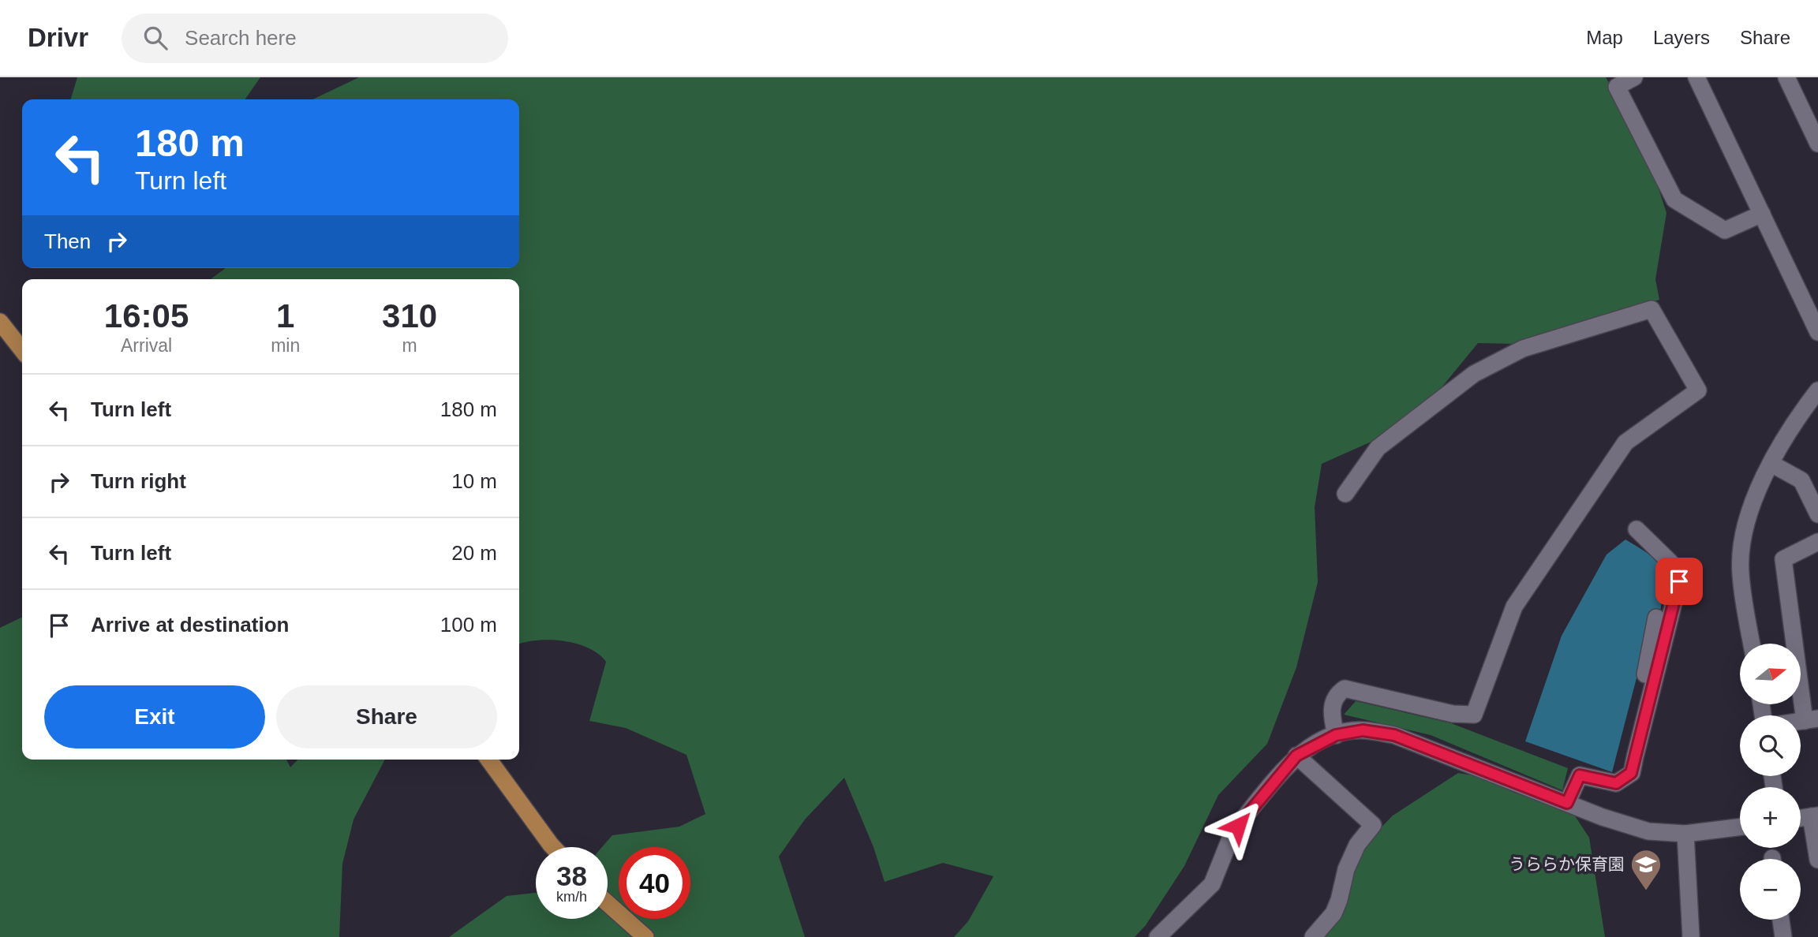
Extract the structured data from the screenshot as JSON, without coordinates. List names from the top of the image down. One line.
{"places":{"school or university":["うららか保育園"]},"north":"right","page":{"header":"Drivr","search":"Search here","nav":["Map","Layers","Share"],"turn":["180 m","Turn left"],"then":"Then","eta":["16:05","Arrival","1","min","310","m"],"list":[{"name":"Turn left","value":"180 m"},{"name":"Turn right","value":"10 m"},{"name":"Turn left","value":"20 m"},{"name":"Arrive at destination","value":"100 m"}],"map_buttons":["+","−"],"buttons":["Exit","Share"],"speed":"38 km/h","limit":"40"}}
